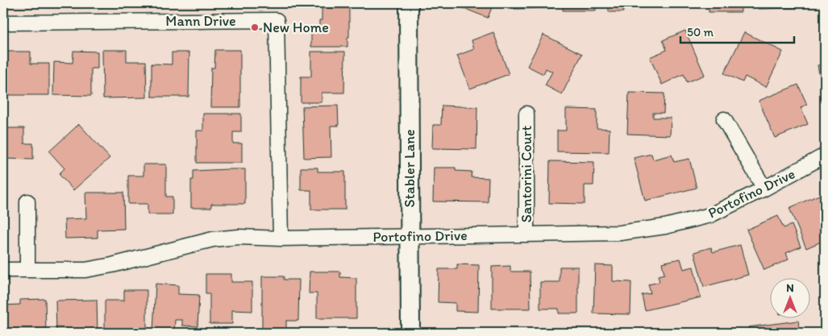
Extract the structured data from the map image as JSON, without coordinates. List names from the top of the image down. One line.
{"streets":{"street":["Mann Drive","Stabler Lane","Santorini Court","Portofino Drive"]},"crossings":[["Mann Drive","Portofino Drive"],["Stabler Lane","Portofino Drive"],["Santorini Court","Portofino Drive"]],"places":["New Home"],"scale_bar":"50 m","north":"top"}
